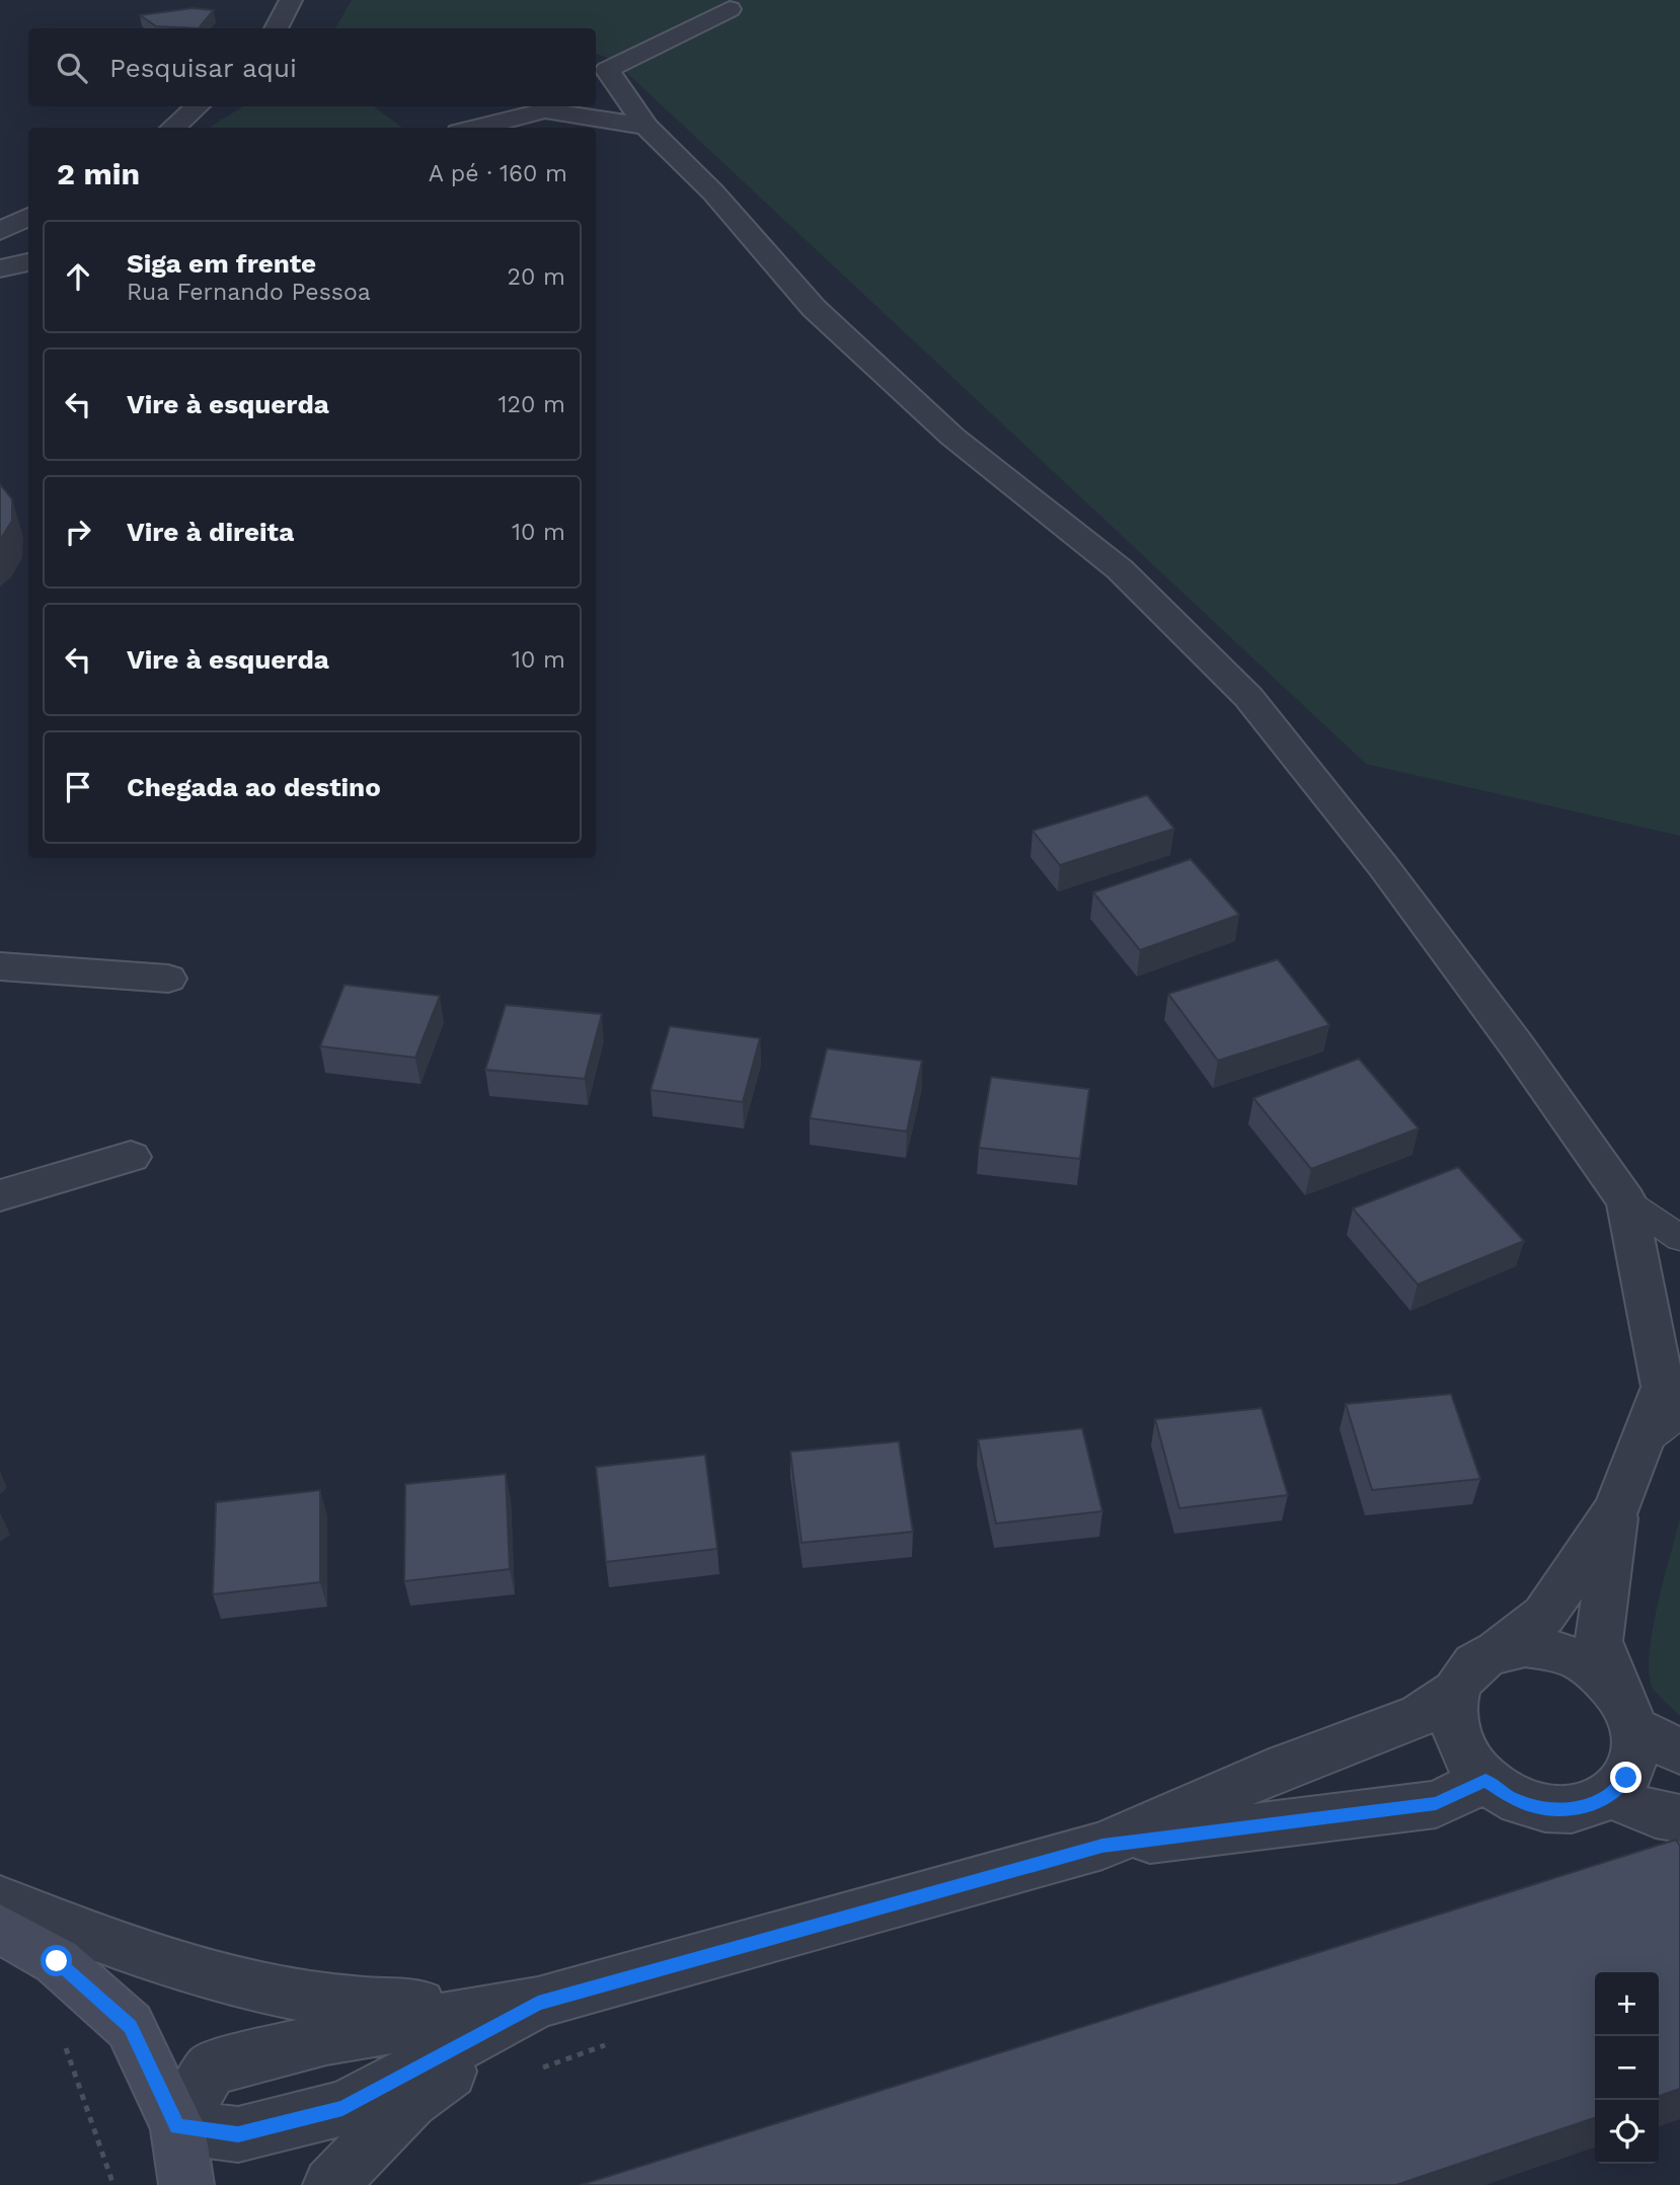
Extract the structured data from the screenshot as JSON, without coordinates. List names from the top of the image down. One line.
{"page":{"search":"Pesquisar aqui","heading":["2 min","A pé · 160 m"],"list":[["Siga em frente","Rua Fernando Pessoa","20 m"],["Vire à esquerda","120 m"],["Vire à direita","10 m"],["Vire à esquerda","10 m"],"Chegada ao destino"],"map_buttons":["+","−"]}}
